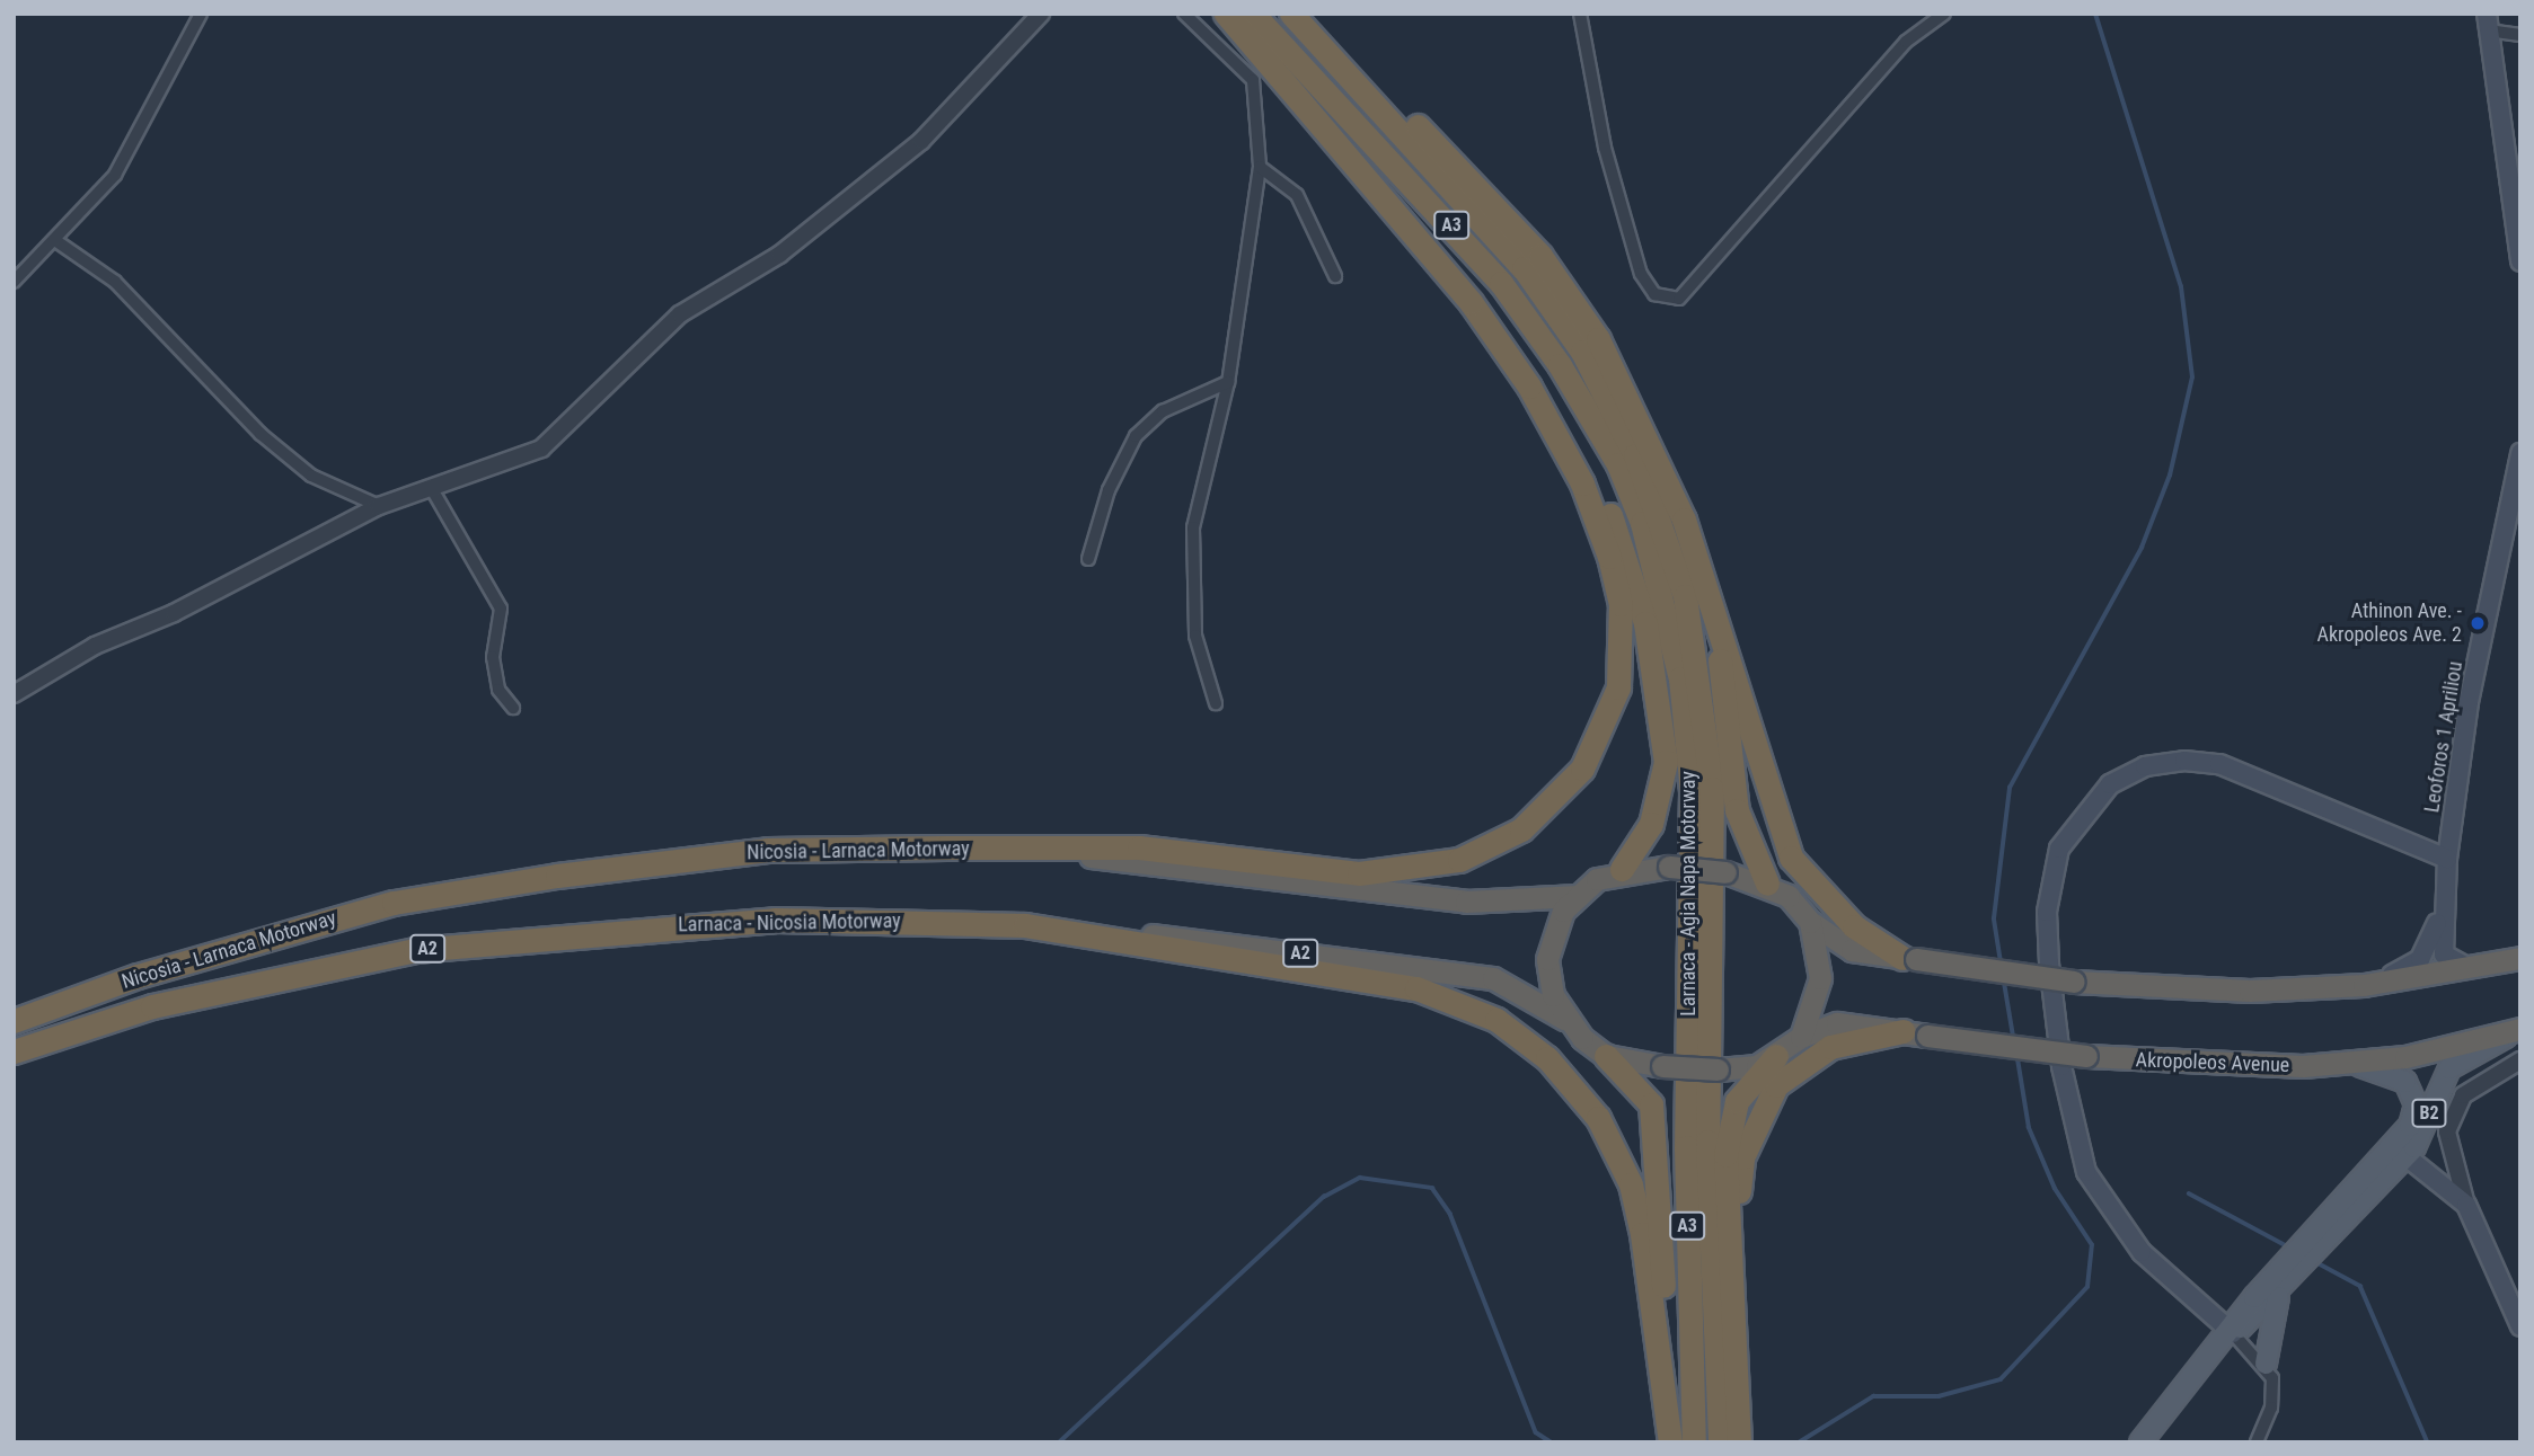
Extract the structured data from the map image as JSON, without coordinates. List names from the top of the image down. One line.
{"streets":{"highway":["A3","Nicosia - Larnaca Motorway","Larnaca - Agia Napa Motorway","Larnaca - Nicosia Motorway","A2","Akropoleos Avenue","B2"],"main road":["Leoforos 1 Apriliou"]},"crossings":[["Nicosia - Larnaca Motorway","Larnaca - Nicosia Motorway"],["Nicosia - Larnaca Motorway","B2"],["Larnaca - Nicosia Motorway","B2"],["Akropoleos Avenue","B2"]],"places":["Athinon Ave. - Akropoleos Ave. 2"]}
